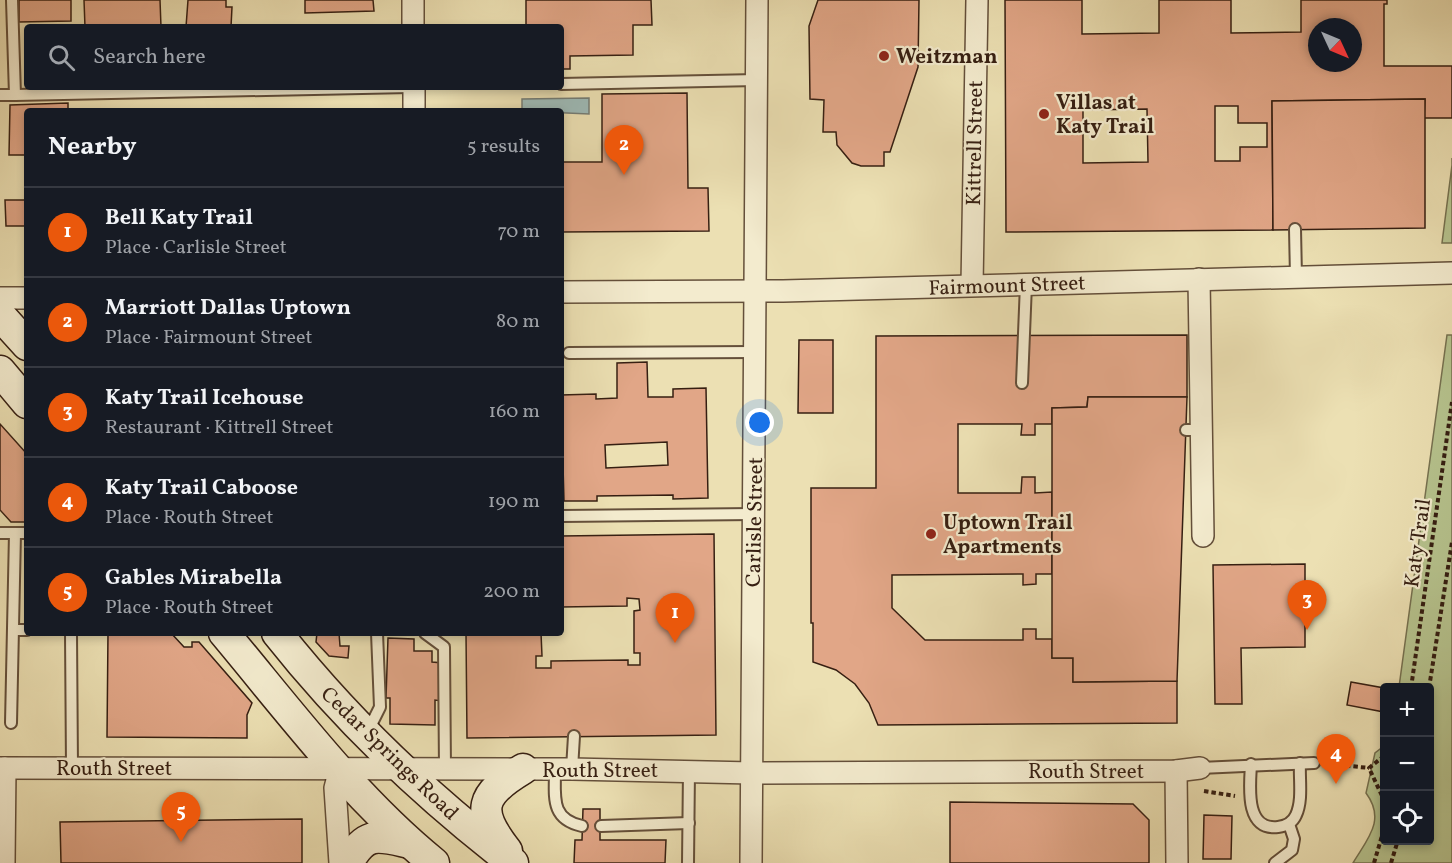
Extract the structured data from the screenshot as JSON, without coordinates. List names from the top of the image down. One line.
{"streets":{"main road":["Cedar Springs Road"],"street":["Kittrell Street","Fairmount Street","Carlisle Street","Routh Street"],"path":["Katy Trail"]},"crossings":[["Kittrell Street","Fairmount Street"],["Fairmount Street","Carlisle Street"],["Carlisle Street","Routh Street"],["Cedar Springs Road","Routh Street"]],"places":["Weitzman","Villas at Katy Trail","Uptown Trail Apartments"],"north":"bottom right","page":{"search":"Search here","heading":["Nearby","5 results"],"pins":["2","3","1","4","5"],"list":[{"mark":"1","name":"Bell Katy Trail","note":"Place · Carlisle Street","value":"70 m"},{"mark":"2","name":"Marriott Dallas Uptown","note":"Place · Fairmount Street","value":"80 m"},{"mark":"3","name":"Katy Trail Icehouse","note":"Restaurant · Kittrell Street","value":"160 m"},{"mark":"4","name":"Katy Trail Caboose","note":"Place · Routh Street","value":"190 m"},{"mark":"5","name":"Gables Mirabella","note":"Place · Routh Street","value":"200 m"}],"map_buttons":["+","−"]}}
